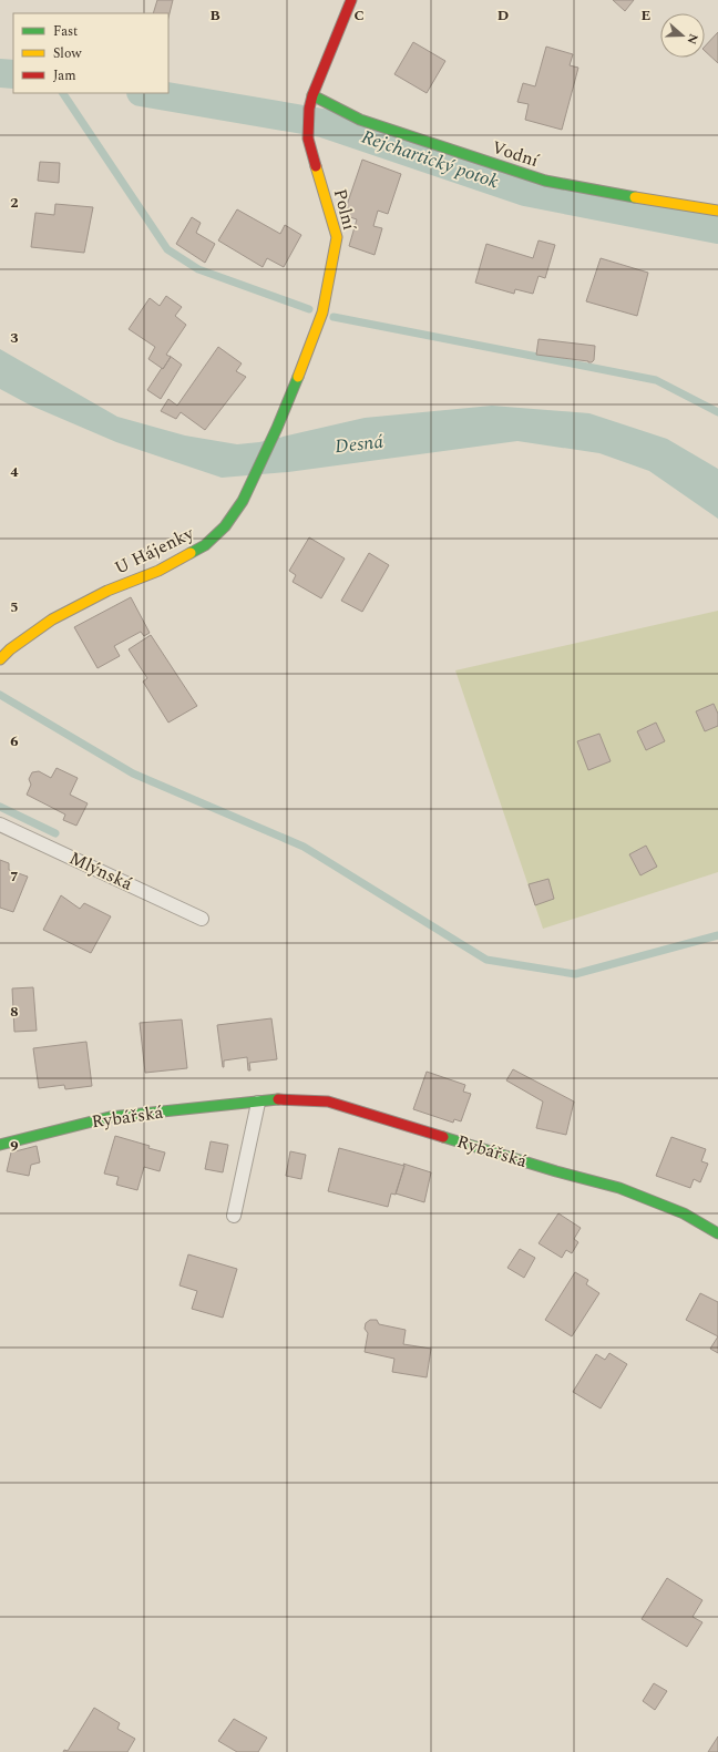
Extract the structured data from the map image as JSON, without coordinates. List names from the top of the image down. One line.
{"streets":{"street":["Vodní","Polní","U Hájenky","Rybářská"],"lane":["Mlýnská"]},"crossings":[["Vodní","Polní"],["Polní","U Hájenky"]],"water":["Rejchartický potok","Desná"],"legend":["Fast","Slow","Jam"],"north":"right","grid":{"columns":["B","C","D","E"],"rows":["2","3","4","5","6","7","8","9"]}}
